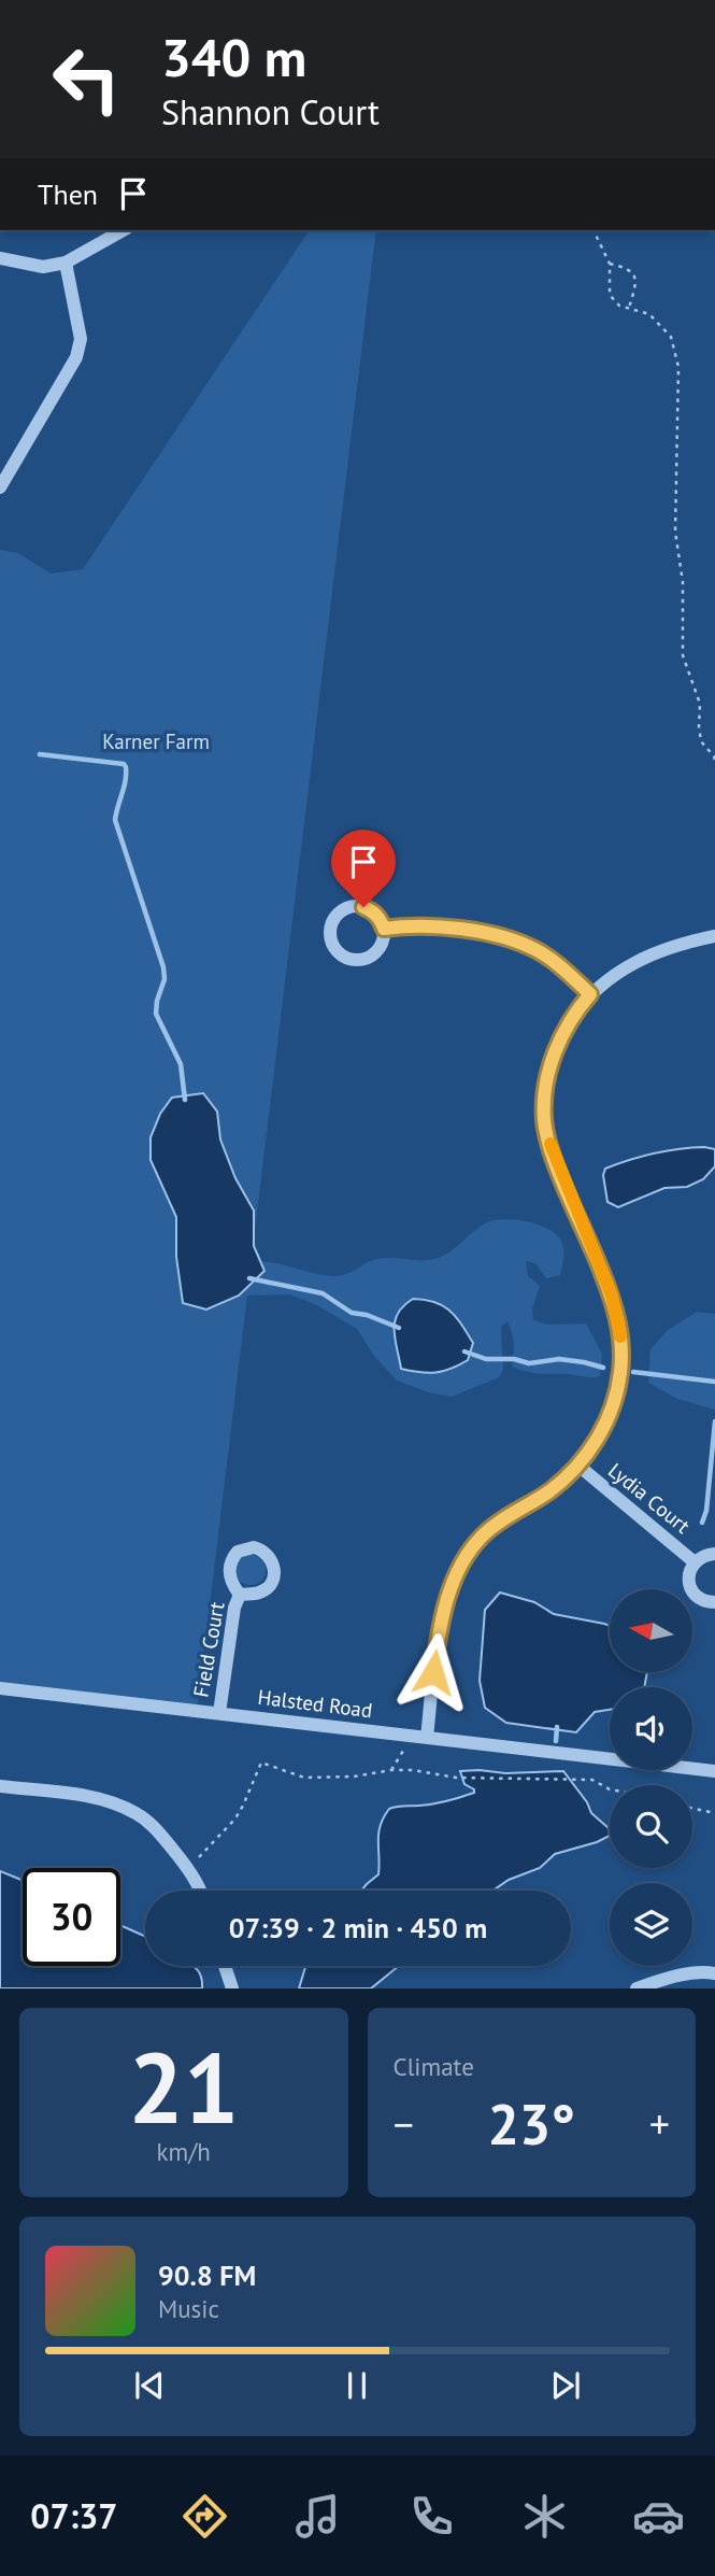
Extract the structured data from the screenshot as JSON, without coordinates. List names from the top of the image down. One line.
{"streets":{"street":["Lydia Court","Field Court","Halsted Road"]},"crossings":[["Field Court","Halsted Road"]],"parks":["Karner Farm"],"north":"left","page":{"turn":["340 m","Shannon Court"],"then":"Then","limit":"30","trip":"07:39 · 2 min · 450 m","tile":[["21","km/h"],"Climate"],"heat":["−","23°","+"],"song":["90.8 FM","Music"],"tabs":"07:37"}}
